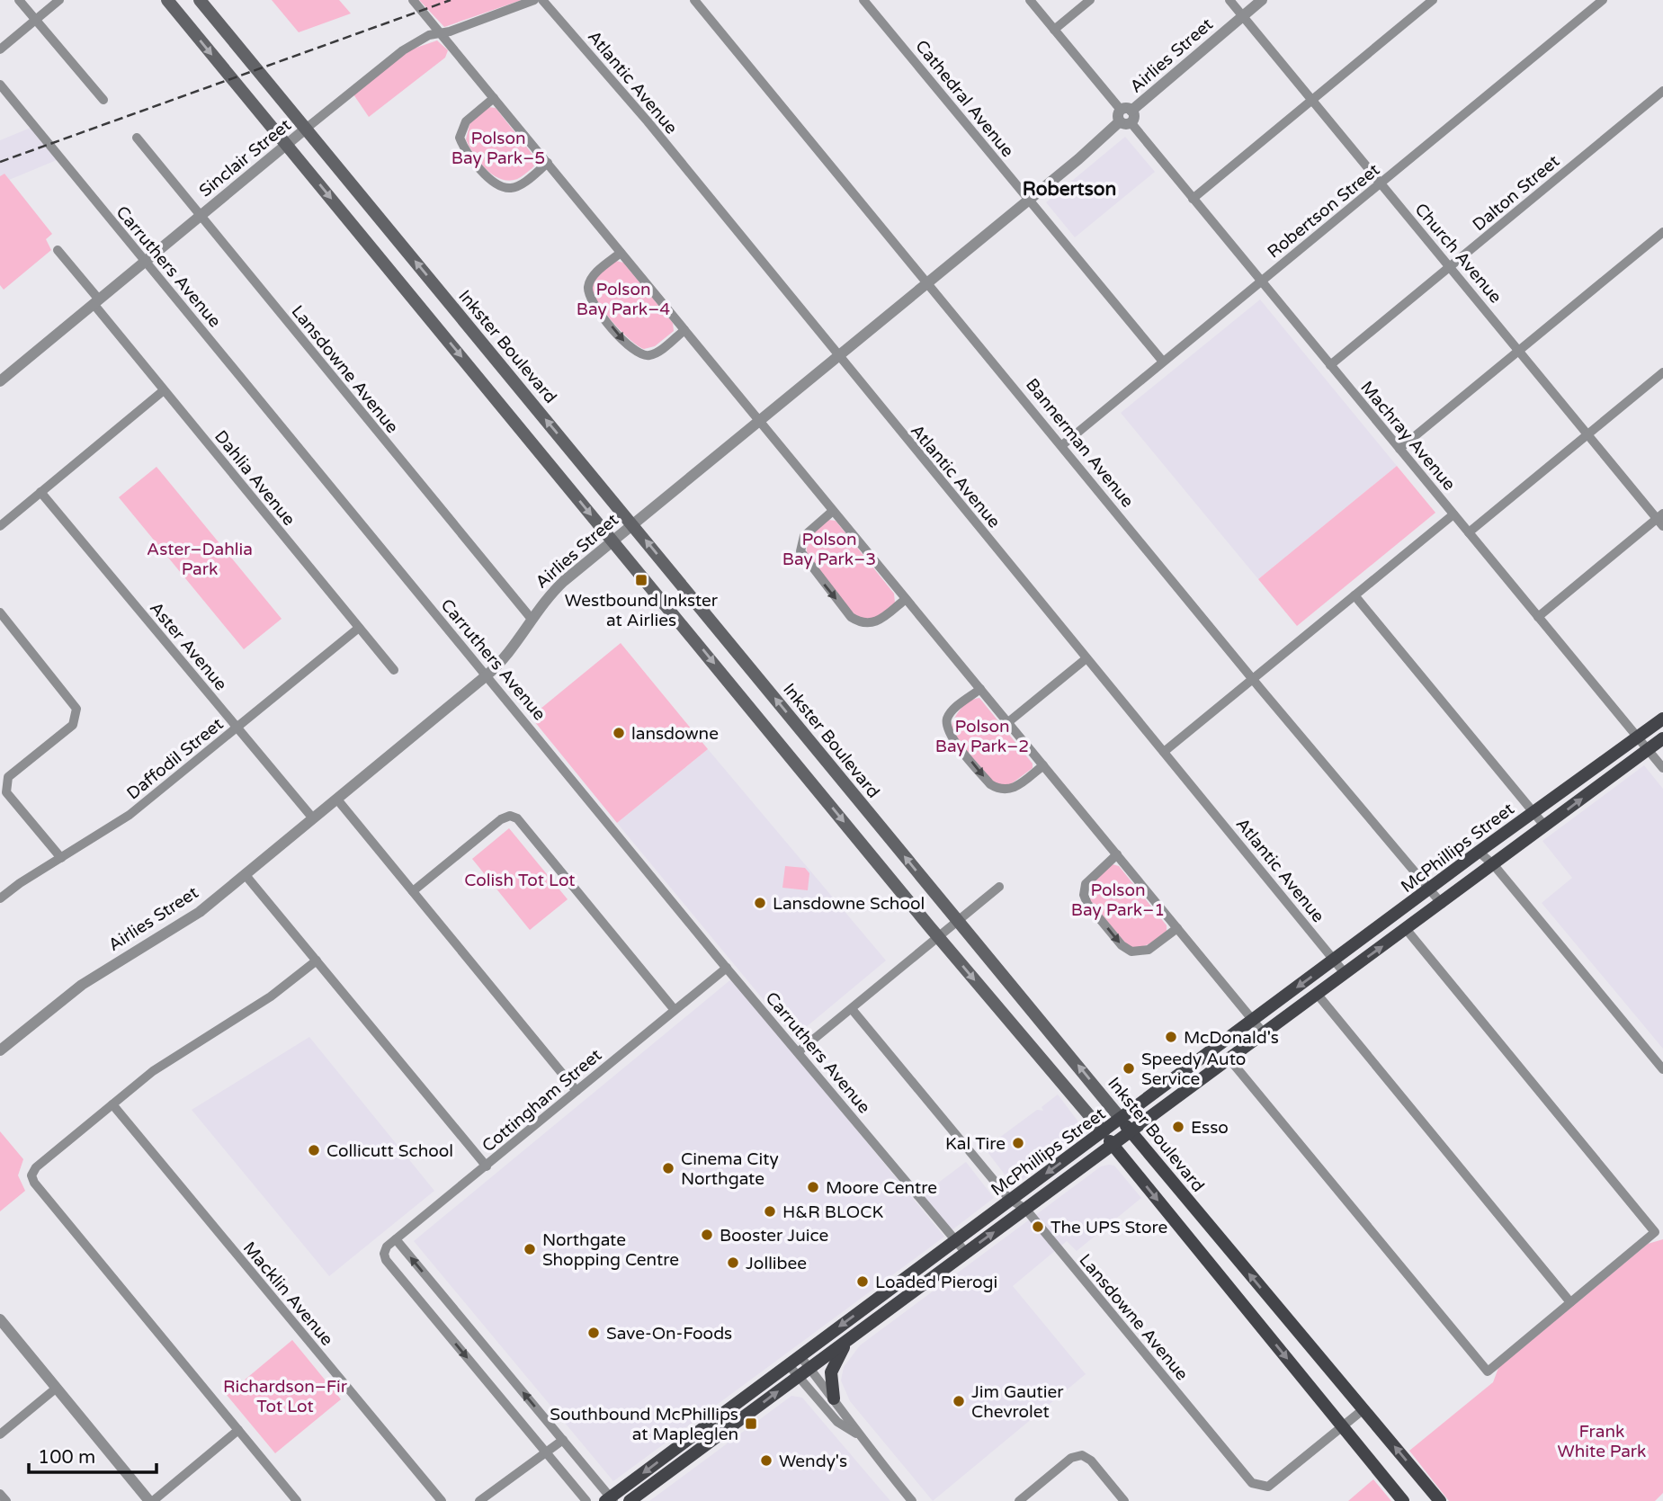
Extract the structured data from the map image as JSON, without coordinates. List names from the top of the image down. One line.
{"streets":{"main road":["Inkster Boulevard","McPhillips Street"],"street":["Airlies Street","Atlantic Avenue","Cathedral Avenue","Sinclair Street","Dalton Street","Robertson Street","Church Avenue","Carruthers Avenue","Lansdowne Avenue","Machray Avenue","Bannerman Avenue","Dahlia Avenue","Aster Avenue","Daffodil Street","Cottingham Street","Macklin Avenue"]},"crossings":[["Airlies Street","Atlantic Avenue"],["Airlies Street","Cathedral Avenue"],["Airlies Street","Church Avenue"],["Airlies Street","Carruthers Avenue"],["Airlies Street","Inkster Boulevard"],["Airlies Street","Lansdowne Avenue"],["Airlies Street","Machray Avenue"],["Airlies Street","Bannerman Avenue"],["Airlies Street","Aster Avenue"],["Atlantic Avenue","McPhillips Street"],["Cathedral Avenue","Robertson Street"],["Sinclair Street","Carruthers Avenue"],["Sinclair Street","Inkster Boulevard"],["Sinclair Street","Lansdowne Avenue"],["Sinclair Street","Dahlia Avenue"],["Dalton Street","Church Avenue"],["Dalton Street","Machray Avenue"],["Robertson Street","Church Avenue"],["Robertson Street","Machray Avenue"],["Robertson Street","Bannerman Avenue"],["Carruthers Avenue","McPhillips Street"],["Carruthers Avenue","Cottingham Street"],["Inkster Boulevard","Lansdowne Avenue"],["Inkster Boulevard","McPhillips Street"],["Lansdowne Avenue","McPhillips Street"],["Machray Avenue","McPhillips Street"],["Bannerman Avenue","McPhillips Street"],["Dahlia Avenue","Daffodil Street"],["Aster Avenue","Daffodil Street"]],"districts":["Robertson"],"parks":["Polson Bay Park–5","Polson Bay Park–4","Polson Bay Park–3","Aster–Dahlia Park","Polson Bay Park–2","Colish Tot Lot","Polson Bay Park–1","Richardson–Fir Tot Lot","Frank White Park"],"places":{"transit":["Westbound Inkster at Airlies","Southbound McPhillips at Mapleglen"],"other":["lansdowne","Lansdowne School","McDonald's","Speedy Auto Service","Esso","Kal Tire","Collicutt School","Cinema City Northgate","Moore Centre","H&R BLOCK","The UPS Store","Booster Juice","Northgate Shopping Centre","Jollibee","Loaded Pierogi","Save-On-Foods","Jim Gautier Chevrolet","Wendy's"]},"scale_bar":"100 m"}
